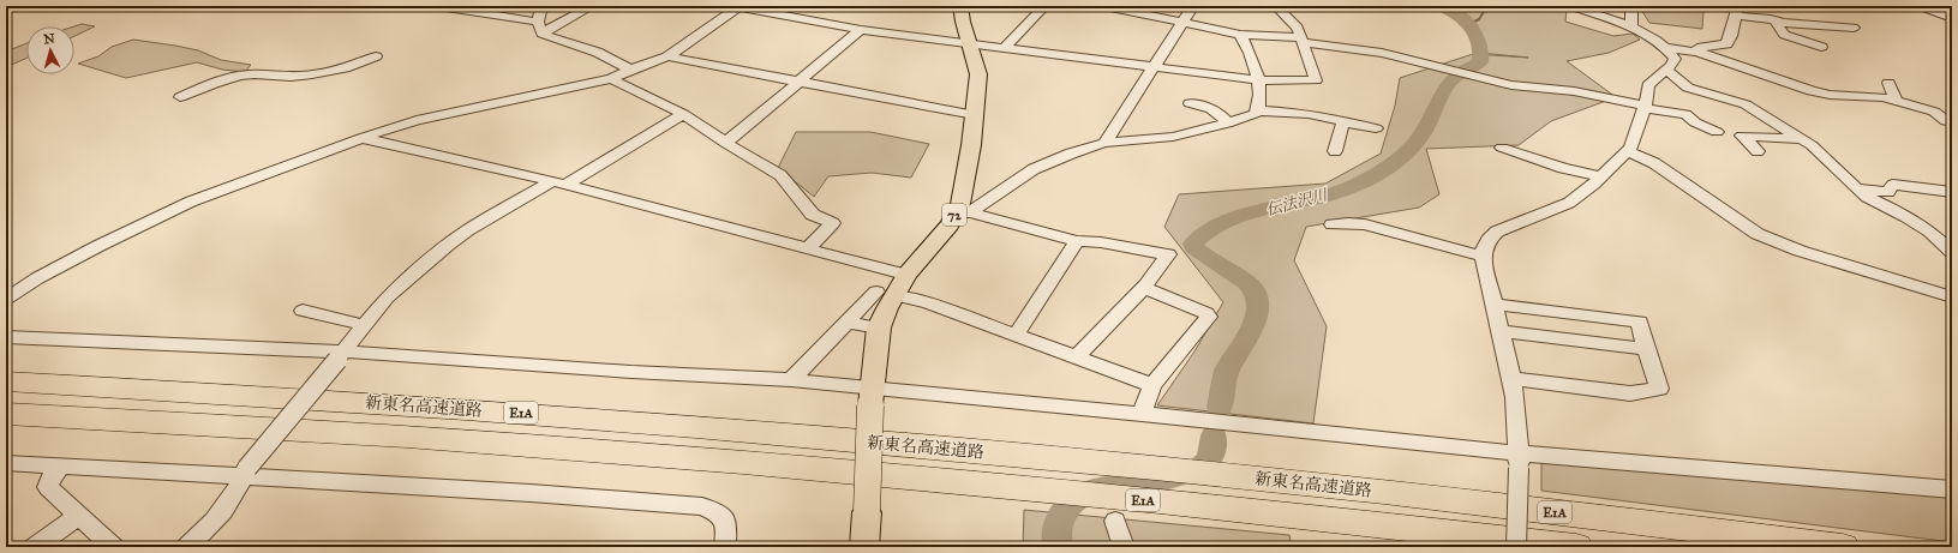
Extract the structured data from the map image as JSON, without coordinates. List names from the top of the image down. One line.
{"streets":{"highway":["新東名高速道路","E1A"],"main road":["72"]},"water":["伝法沢川"],"north":"top"}
